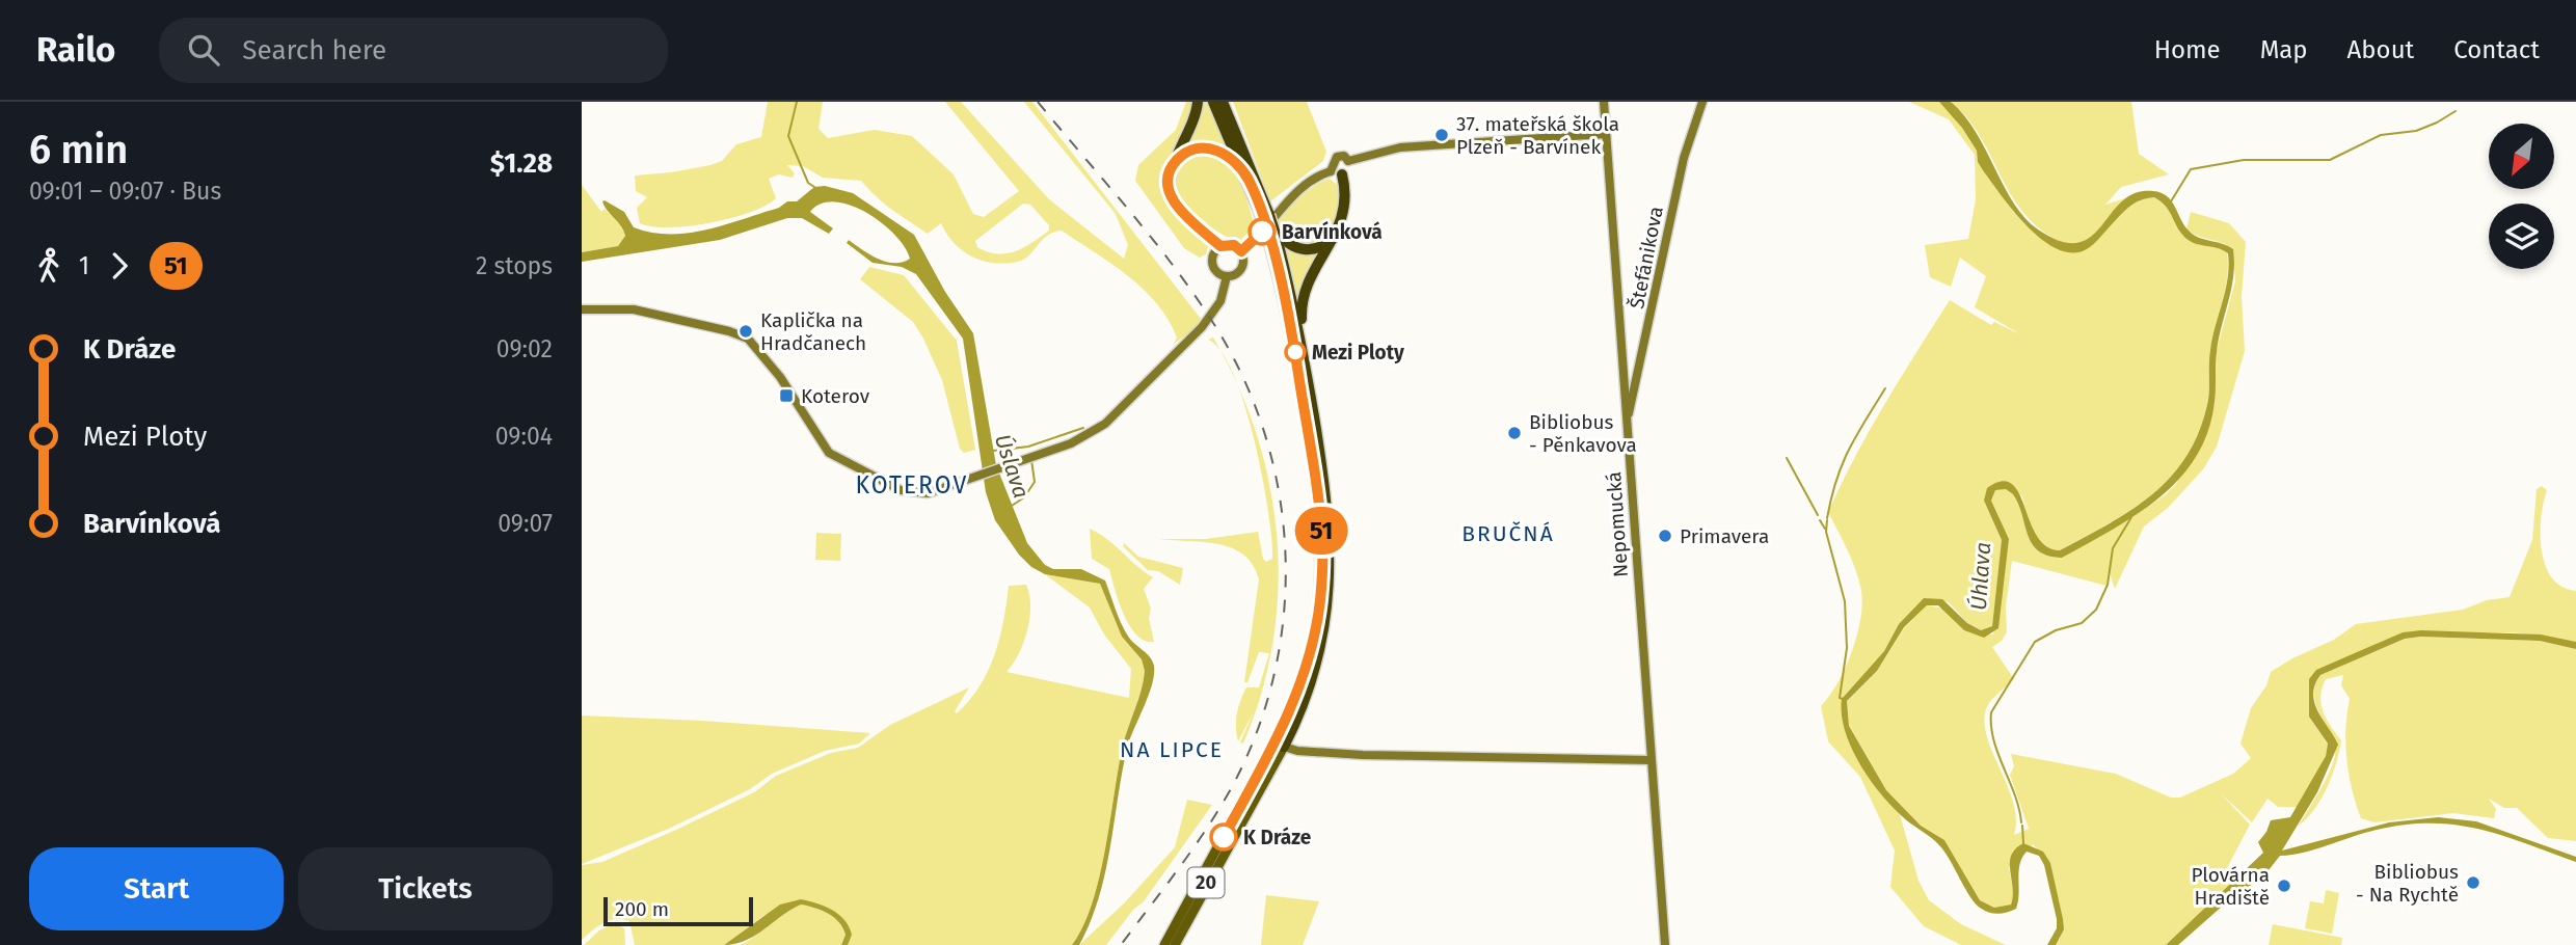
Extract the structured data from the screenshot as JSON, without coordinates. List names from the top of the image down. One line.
{"streets":{"highway":["20"],"street":["Štefánikova","Nepomucká"]},"crossings":[["Štefánikova","Nepomucká"]],"districts":["KOTEROV","BRUČNÁ","NA LIPCE"],"water":["Úslava","Úhlava"],"places":{"other":["37. mateřská škola Plzeň - Barvínek","Barvínková","Kaplička na Hradčanech","Mezi Ploty","Bibliobus - Pěnkavova","Primavera","K Dráze","Bibliobus - Na Rychtě","Plovárna Hradiště"],"transit":["Koterov"]},"lines":["bus line 51"],"scale_bar":"200 m","north":"bottom left","page":{"header":"Railo","search":"Search here","nav":["Home","Map","About","Contact"],"heading":["6 min","09:01 – 09:07 · Bus","$1.28"],"on_map":"51","legs":["1","51","2 stops"],"list":[{"name":"K Dráze","value":"09:02"},{"name":"Mezi Ploty","value":"09:04"},{"name":"Barvínková","value":"09:07"}],"buttons":["Start","Tickets"],"scale":"200 m"}}
